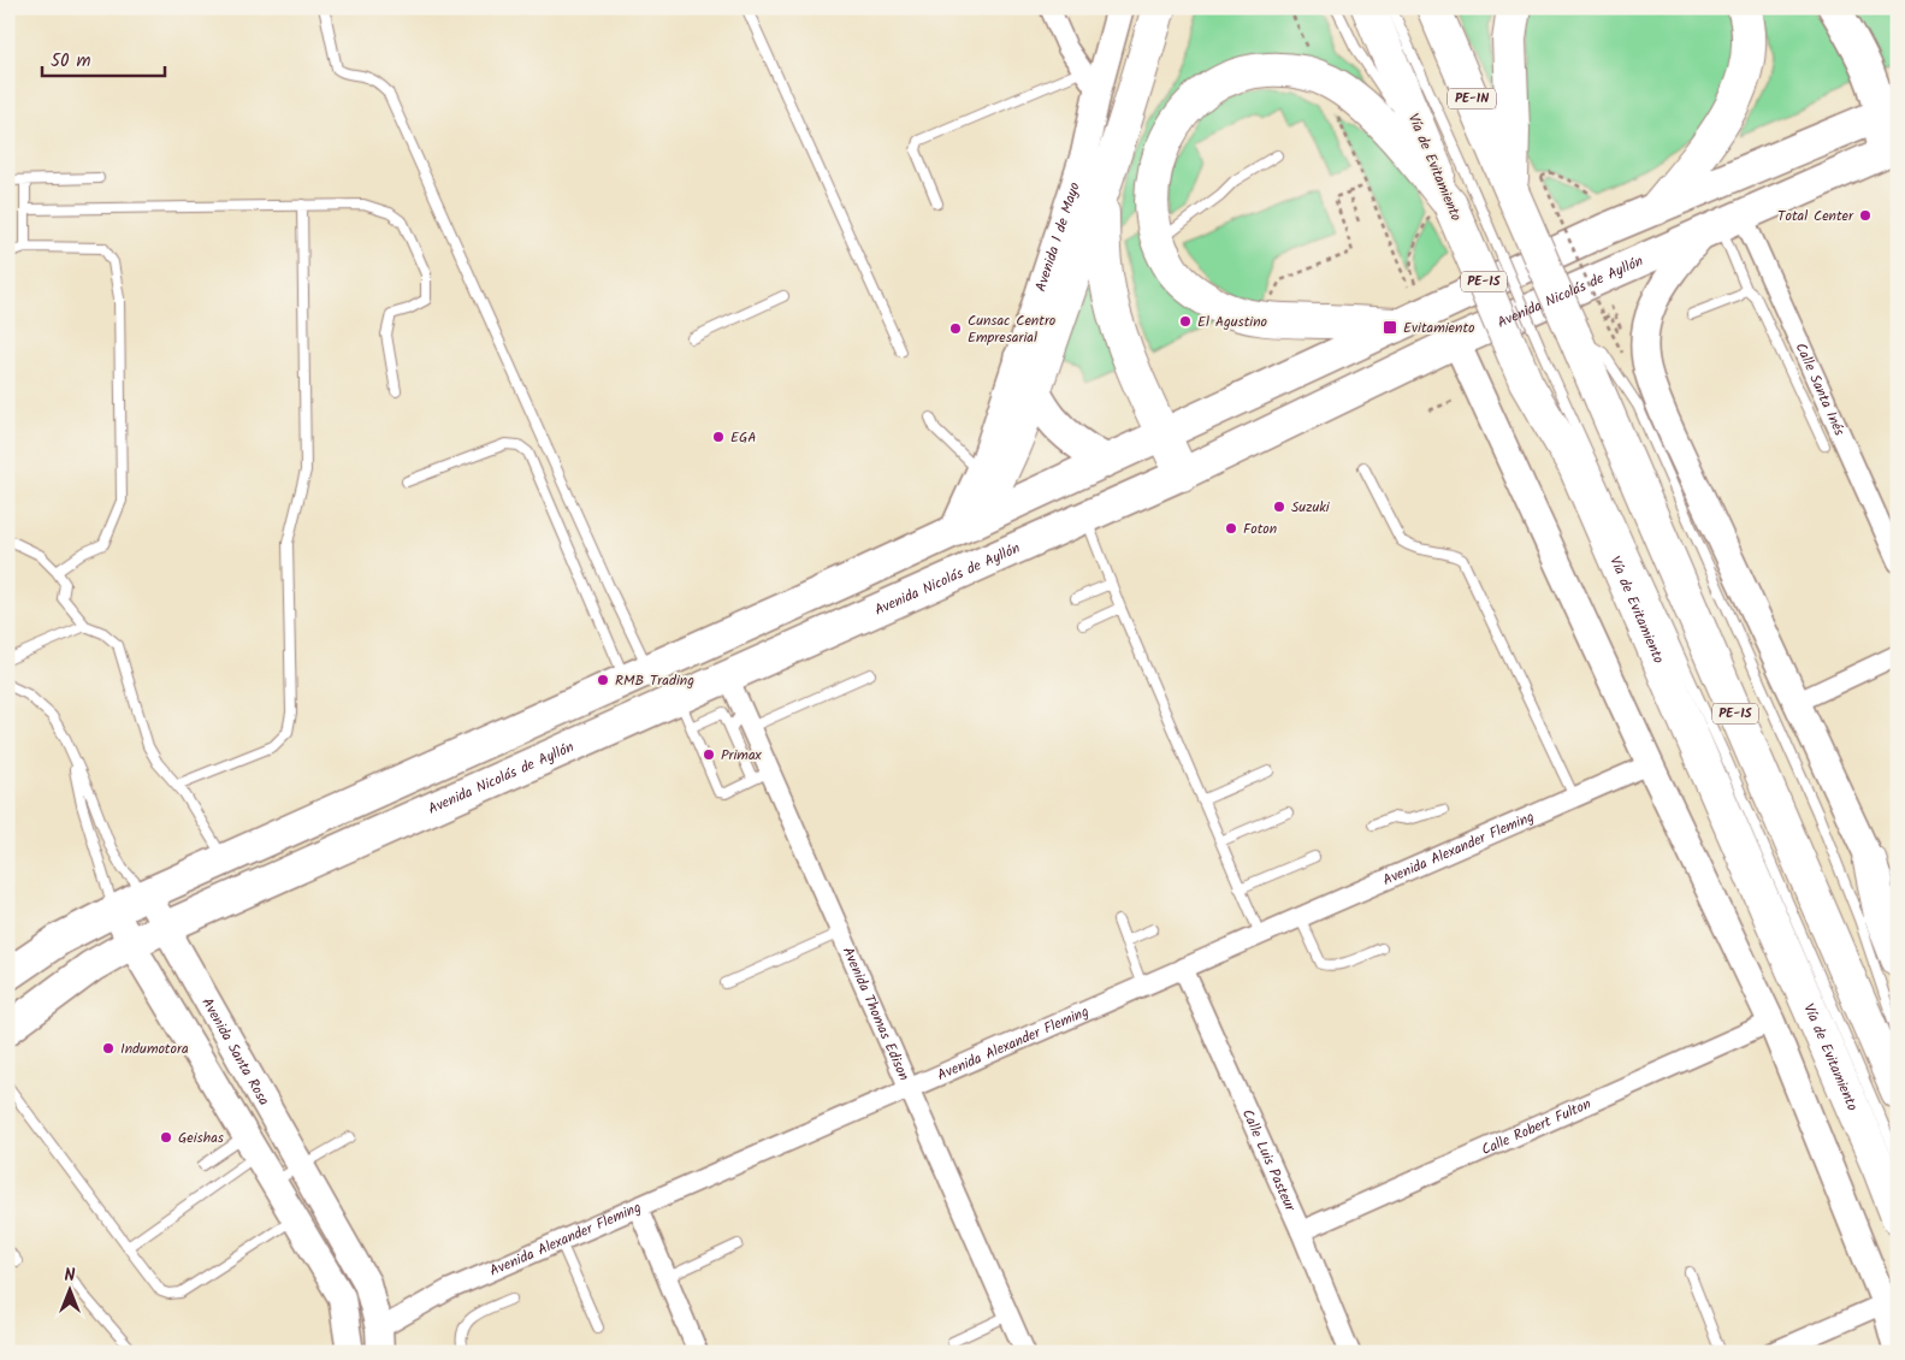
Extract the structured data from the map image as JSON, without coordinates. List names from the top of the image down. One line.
{"streets":{"highway":["PE-1N","Vía de Evitamiento","PE-1S"],"main road":["Avenida 1 de Mayo","Avenida Nicolás de Ayllón","Avenida Santa Rosa"],"street":["Calle Santa Inés","Avenida Alexander Fleming","Avenida Thomas Edison","Calle Robert Fulton","Calle Luis Pasteur"]},"crossings":[["PE-1N","PE-1S"],["Avenida Nicolás de Ayllón","Calle Santa Inés"],["Avenida Nicolás de Ayllón","Avenida Thomas Edison"],["Avenida Nicolás de Ayllón","Avenida Santa Rosa"],["Avenida Alexander Fleming","Avenida Thomas Edison"],["Avenida Alexander Fleming","Avenida Santa Rosa"],["Avenida Alexander Fleming","Calle Luis Pasteur"],["Calle Robert Fulton","Calle Luis Pasteur"]],"places":{"other":["Total Center","El Agustino","Cunsac Centro Empresarial","EGA","Suzuki","Foton","RMB Trading","Primax","Indumotora","Geishas"],"transit":["Evitamiento"]},"scale_bar":"50 m","north":"top"}
